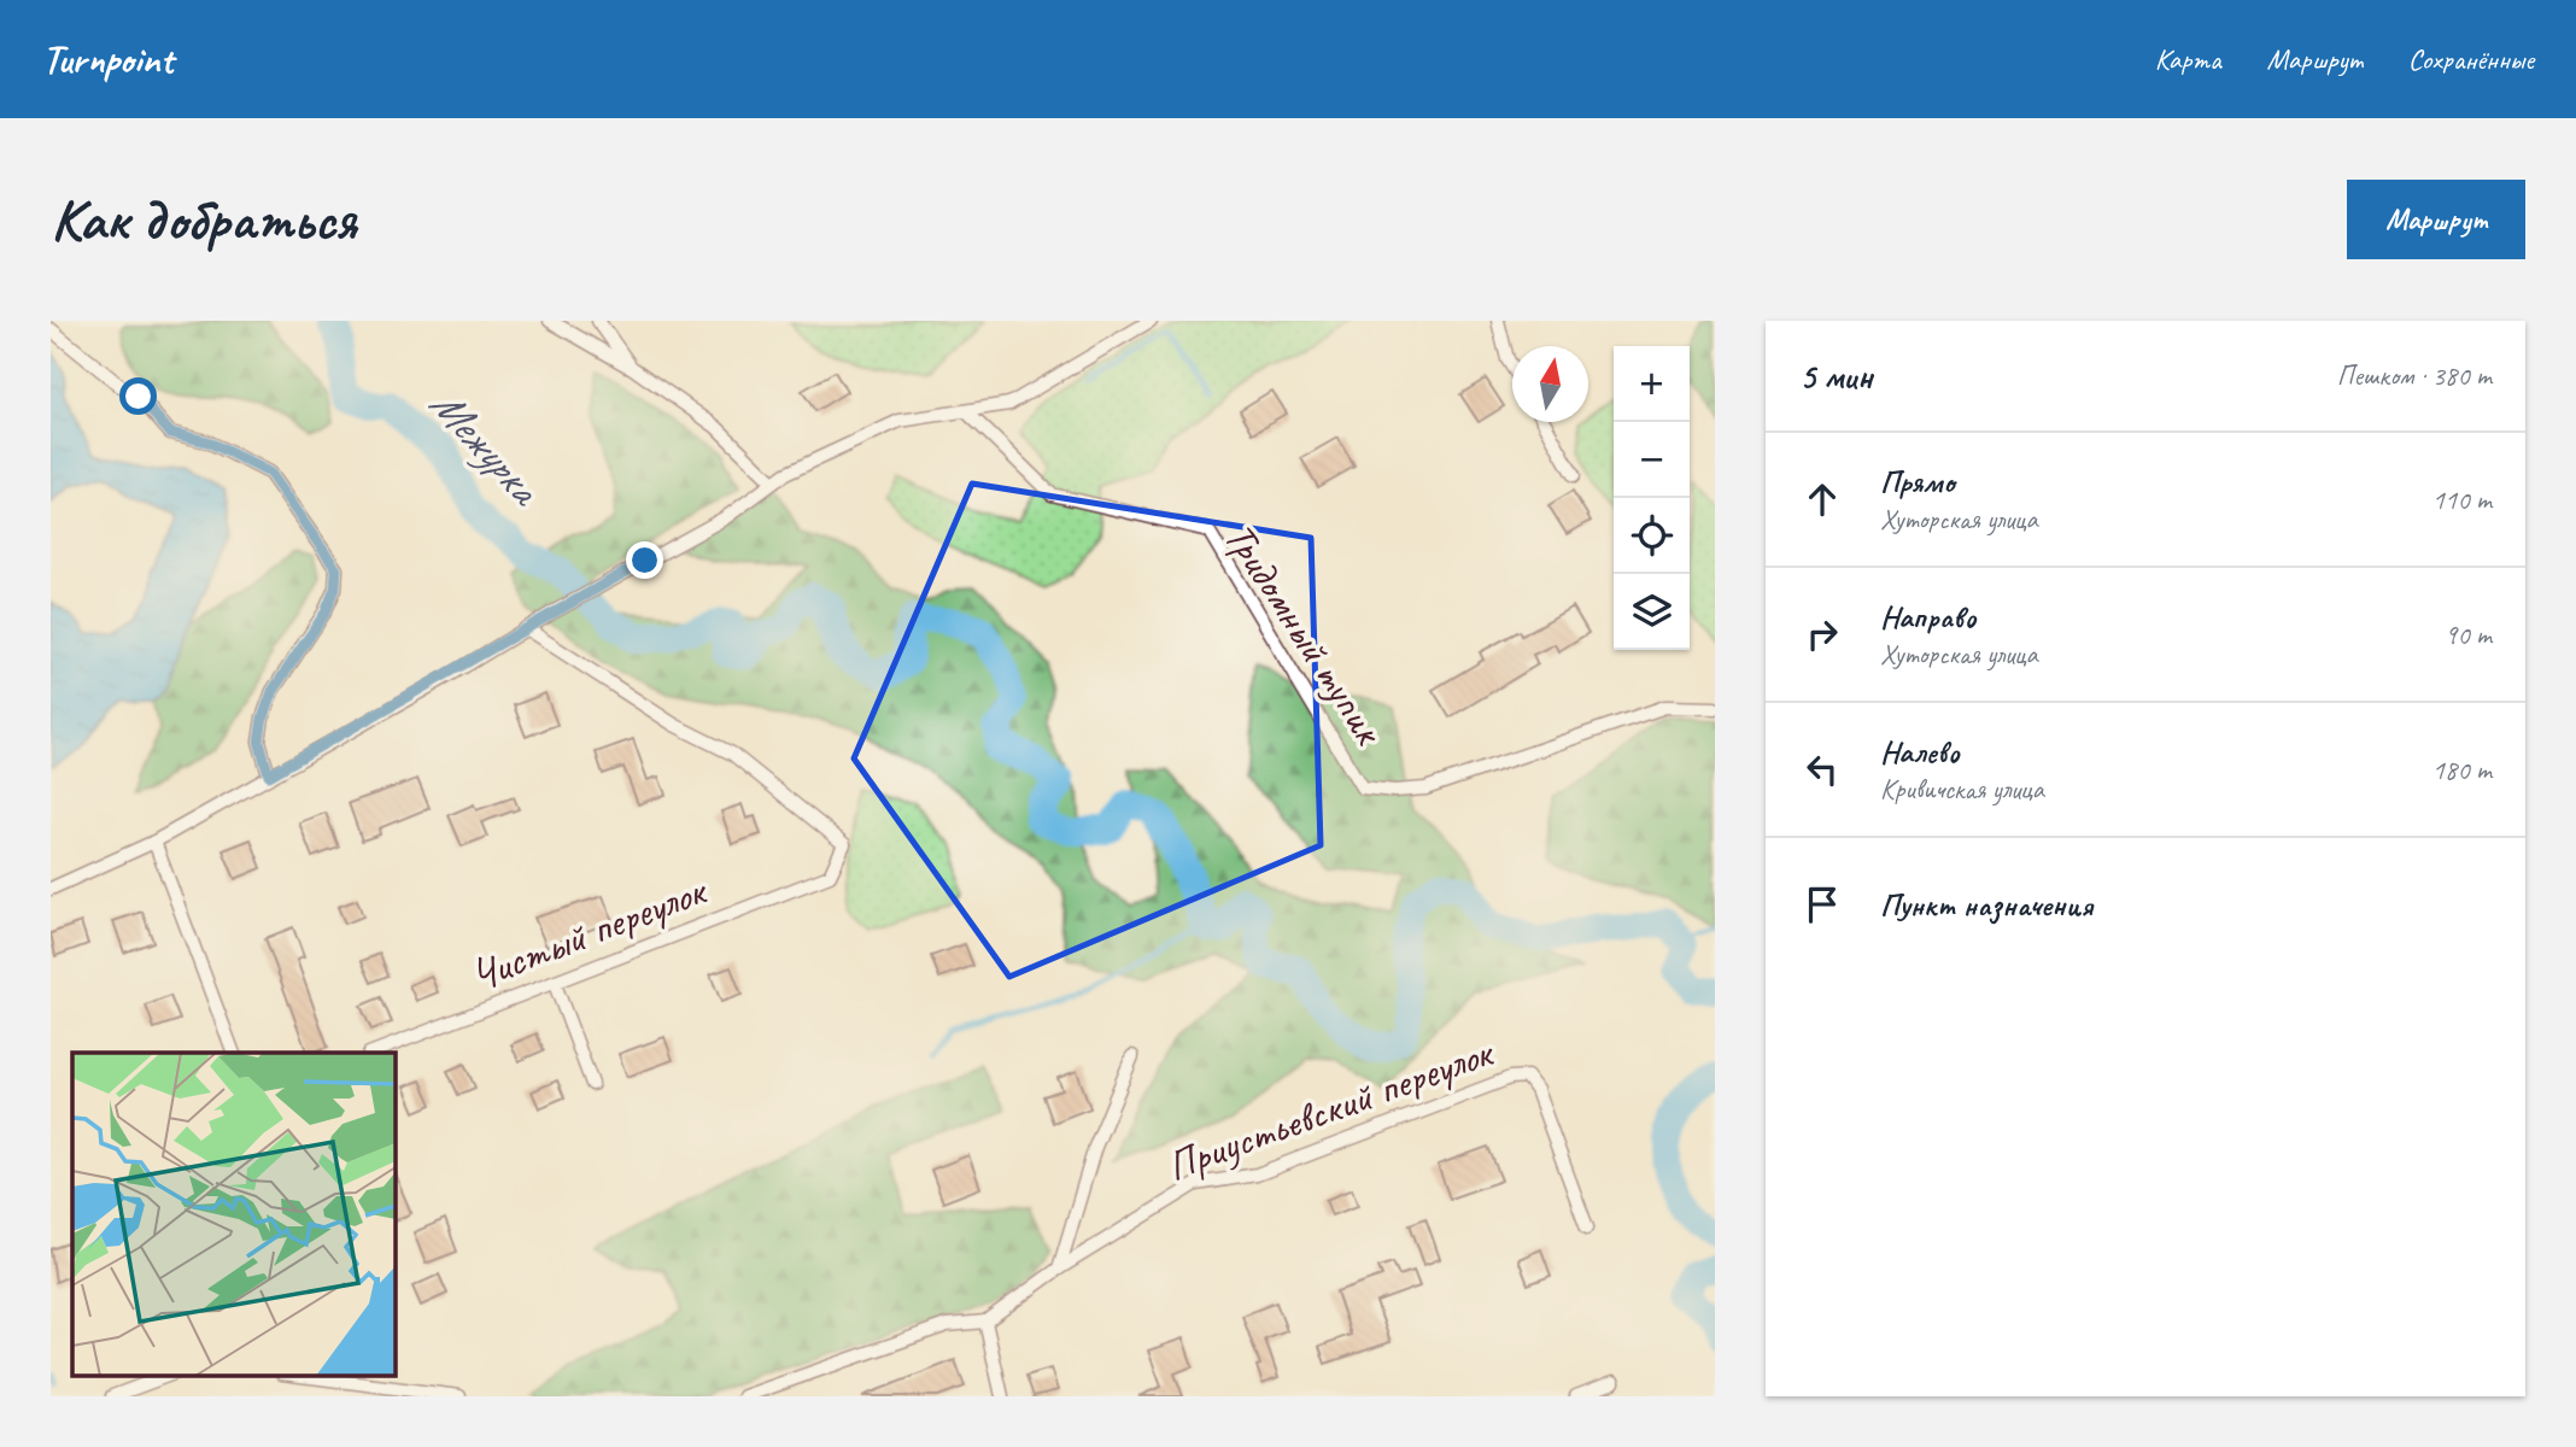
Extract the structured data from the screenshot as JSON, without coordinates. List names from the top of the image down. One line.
{"streets":{"street":["Тридомный тупик","Чистый переулок","Приустьевский переулок"]},"water":["Межурка"],"north":"top","page":{"header":"Turnpoint","nav":["Карта","Маршрут","Сохранённые"],"buttons":"Маршрут","title":"Как добраться","heading":["5 мин","Пешком · 380 m"],"map_buttons":["+","−"],"list":[["Прямо","Хуторская улица","110 m"],["Направо","Хуторская улица","90 m"],["Налево","Кривичская улица","180 m"],"Пункт назначения"]}}
